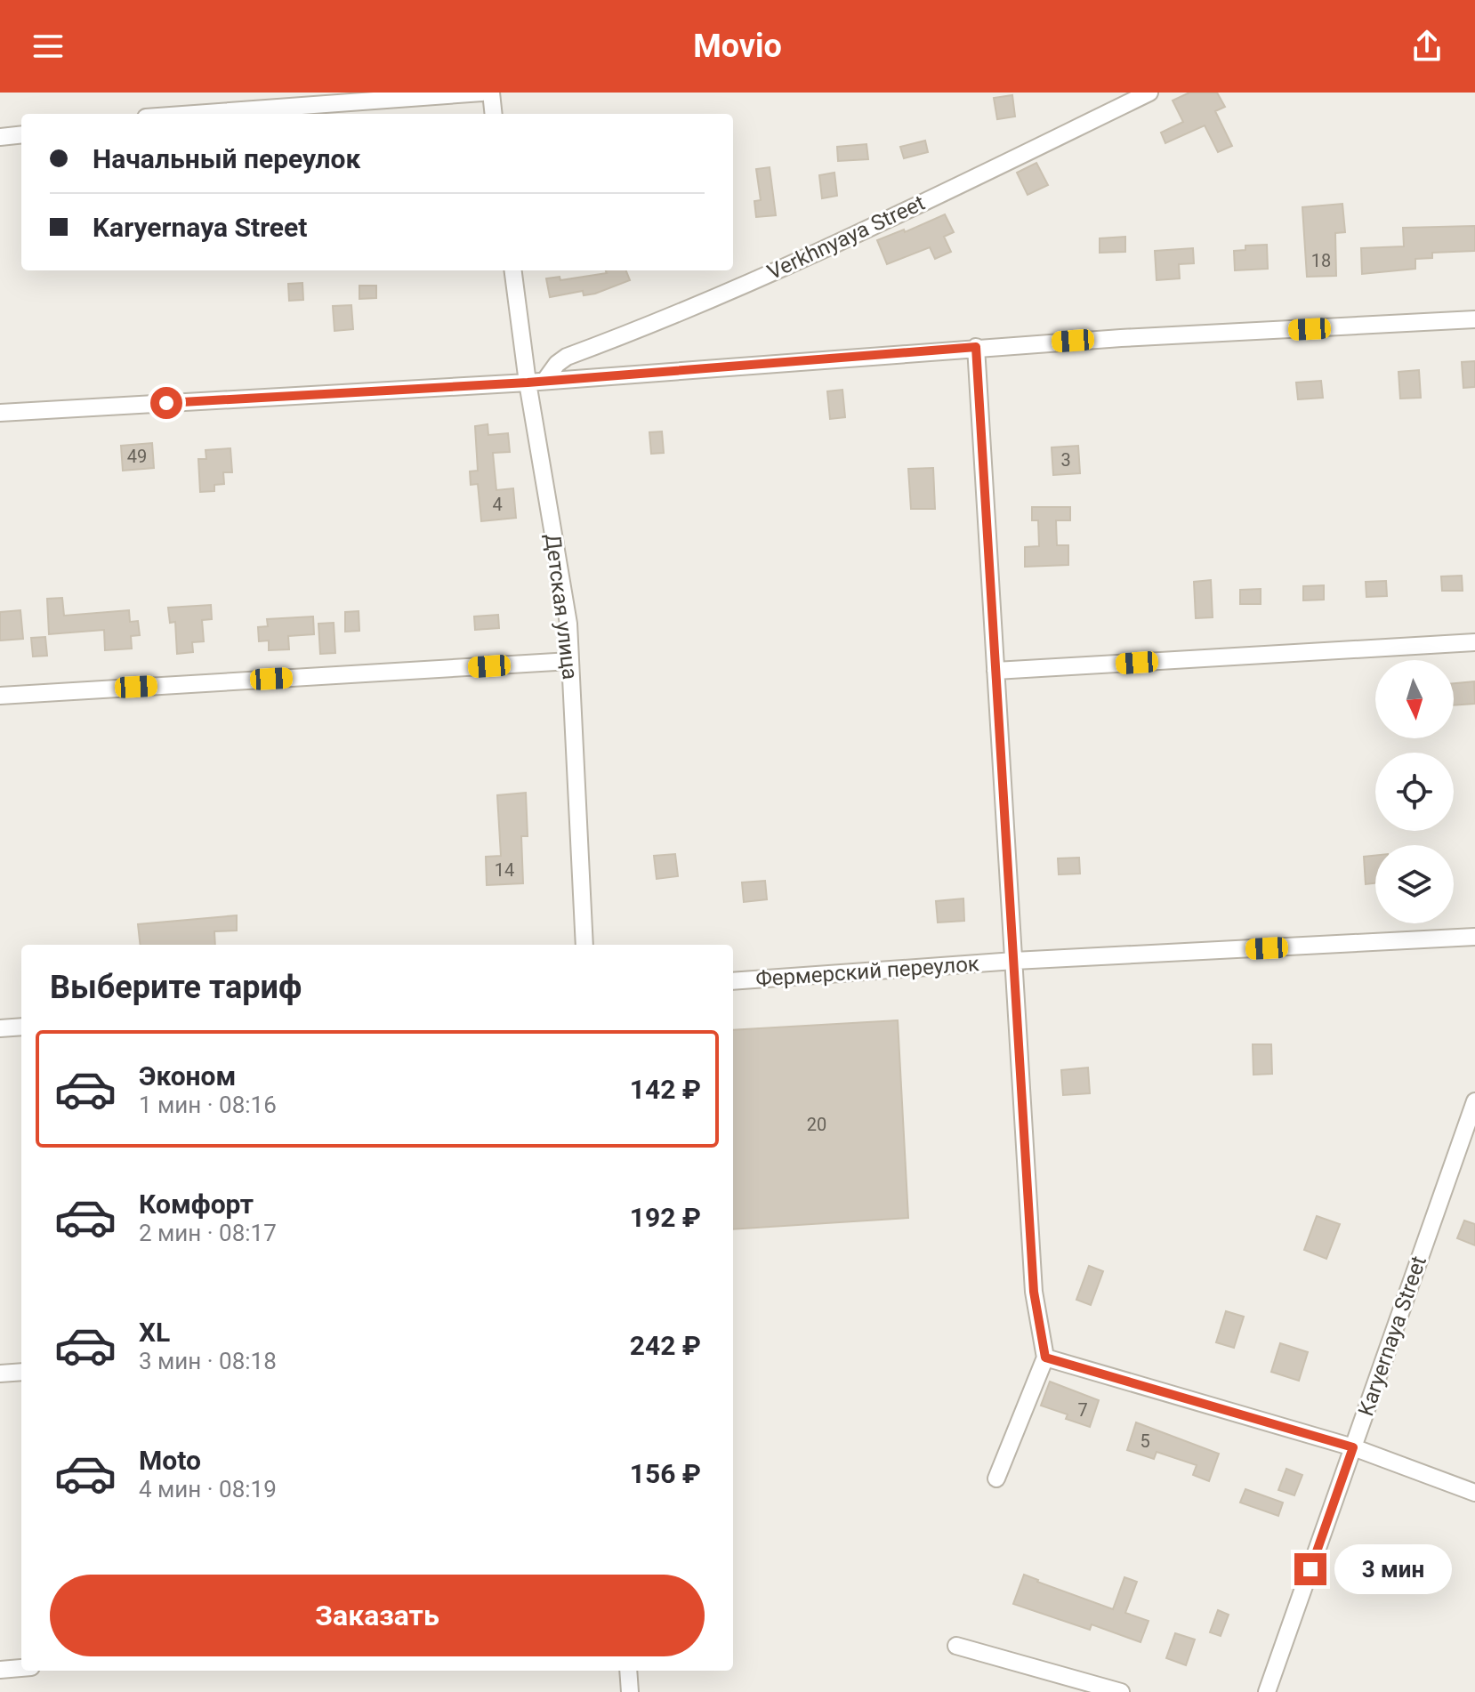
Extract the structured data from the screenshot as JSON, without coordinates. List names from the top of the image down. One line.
{"streets":{"street":["Verkhnyaya Street","Детская улица","Фермерский переулок","Karyernaya Street"]},"house_numbers":["18","49","3","4","14","20","7","5"],"north":"bottom","page":{"header":"Movio","banner":["Начальный переулок","Karyernaya Street"],"heading":"Выберите тариф","list":[{"name":"Эконом","note":"1 мин · 08:16","value":"142 ₽"},{"name":"Комфорт","note":"2 мин · 08:17","value":"192 ₽"},{"name":"XL","note":"3 мин · 08:18","value":"242 ₽"},{"name":"Moto","note":"4 мин · 08:19","value":"156 ₽"}],"bubble":"3 мин","buttons":"Заказать"}}
